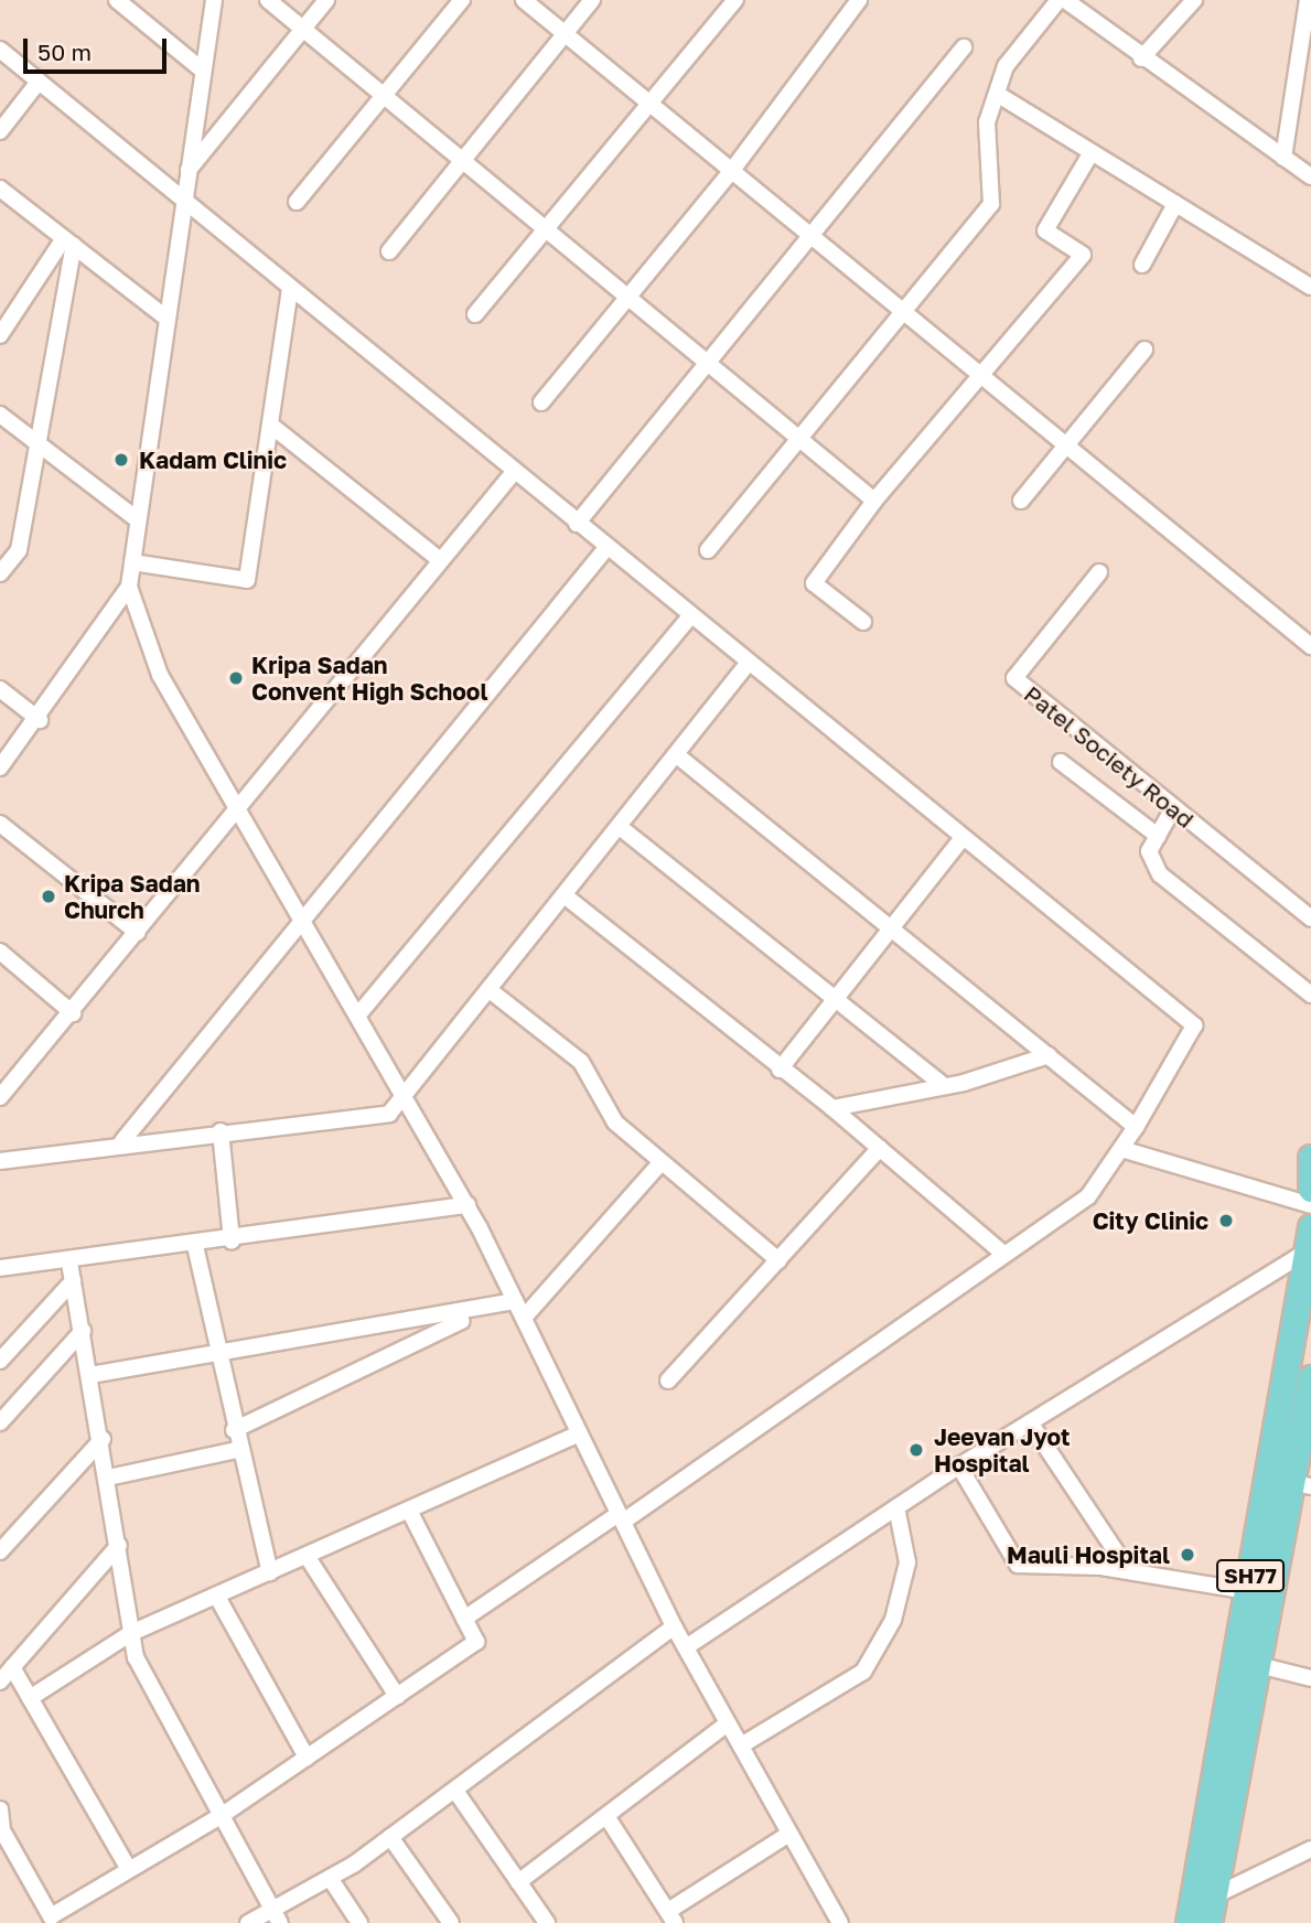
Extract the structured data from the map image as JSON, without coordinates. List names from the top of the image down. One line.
{"streets":{"main road":["SH77"],"street":["Patel Society Road"]},"places":["Kadam Clinic","Kripa Sadan Convent High School","Kripa Sadan Church","City Clinic","Jeevan Jyot Hospital","Mauli Hospital"],"scale_bar":"50 m"}
